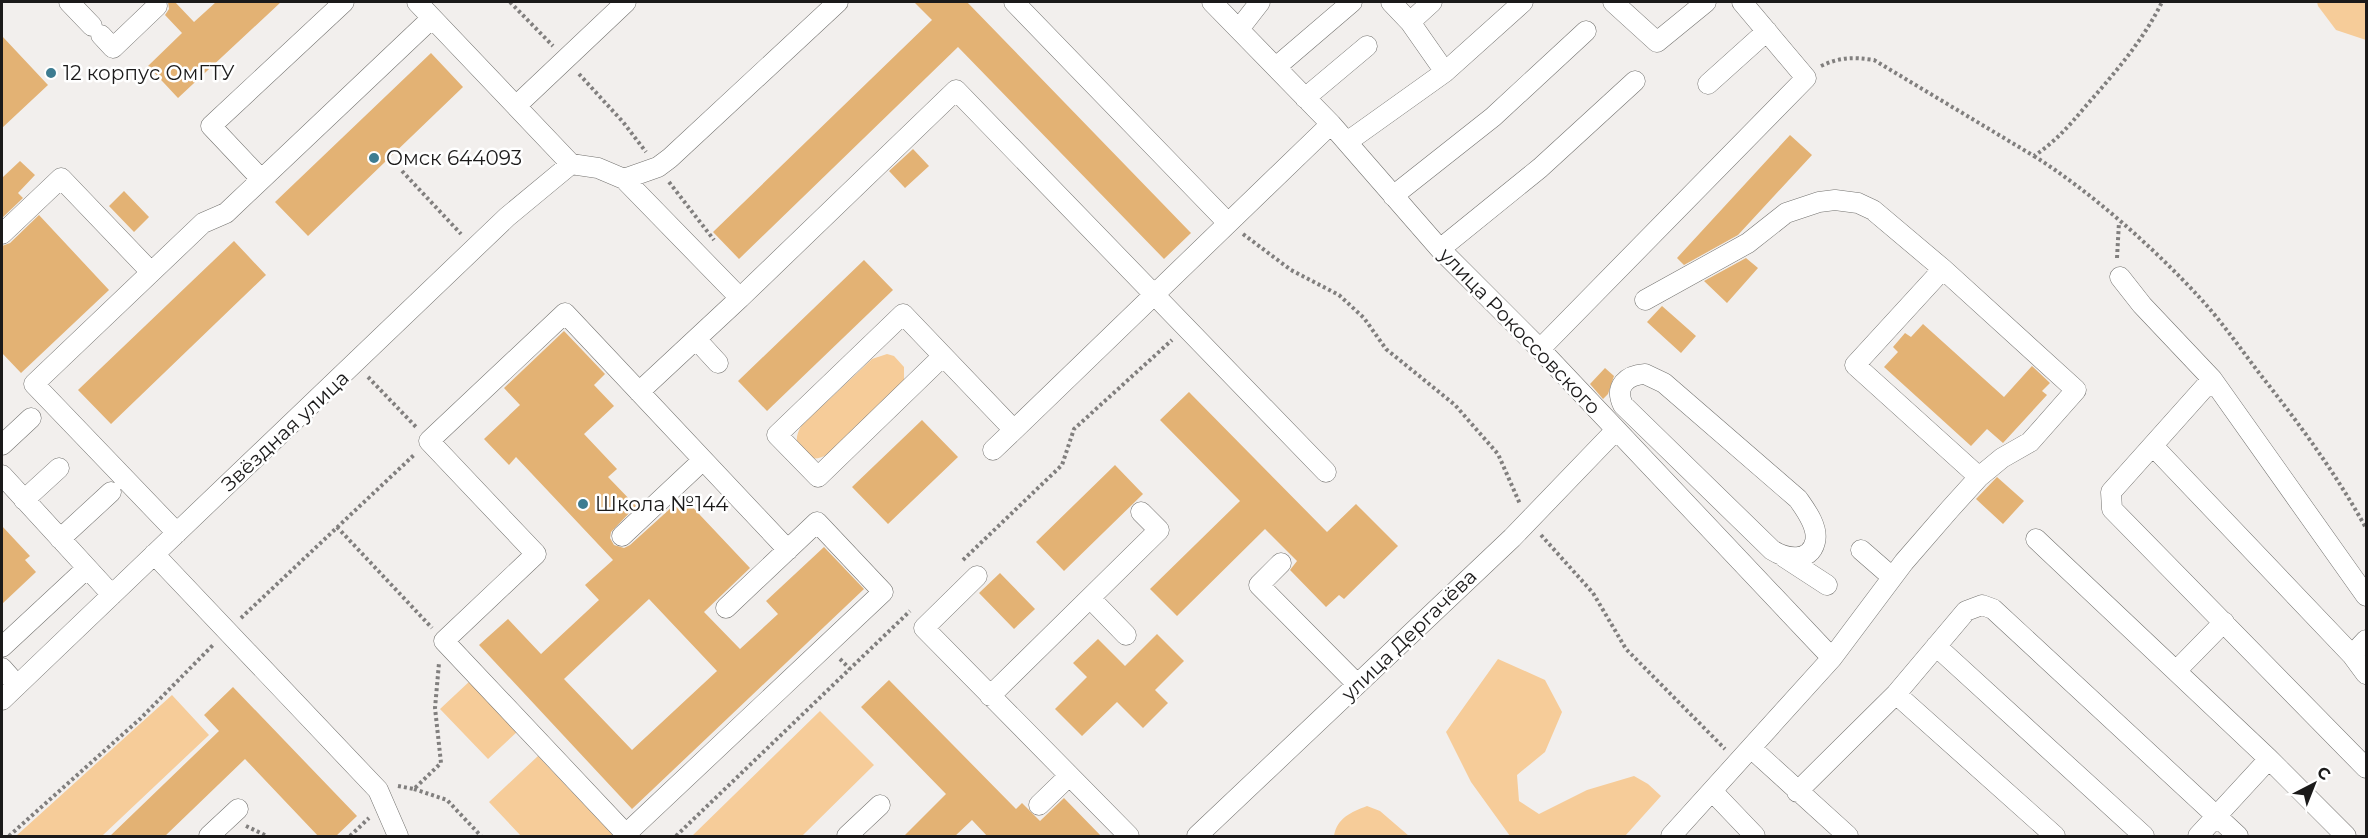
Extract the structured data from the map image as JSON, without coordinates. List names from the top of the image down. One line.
{"streets":{"street":["улица Рокоссовского","Звёздная улица","улица Дергачёва"]},"crossings":[["улица Рокоссовского","улица Дергачёва"]],"places":["12 корпус ОмГТУ","Омск 644093","Школа №144"],"north":"top right"}
